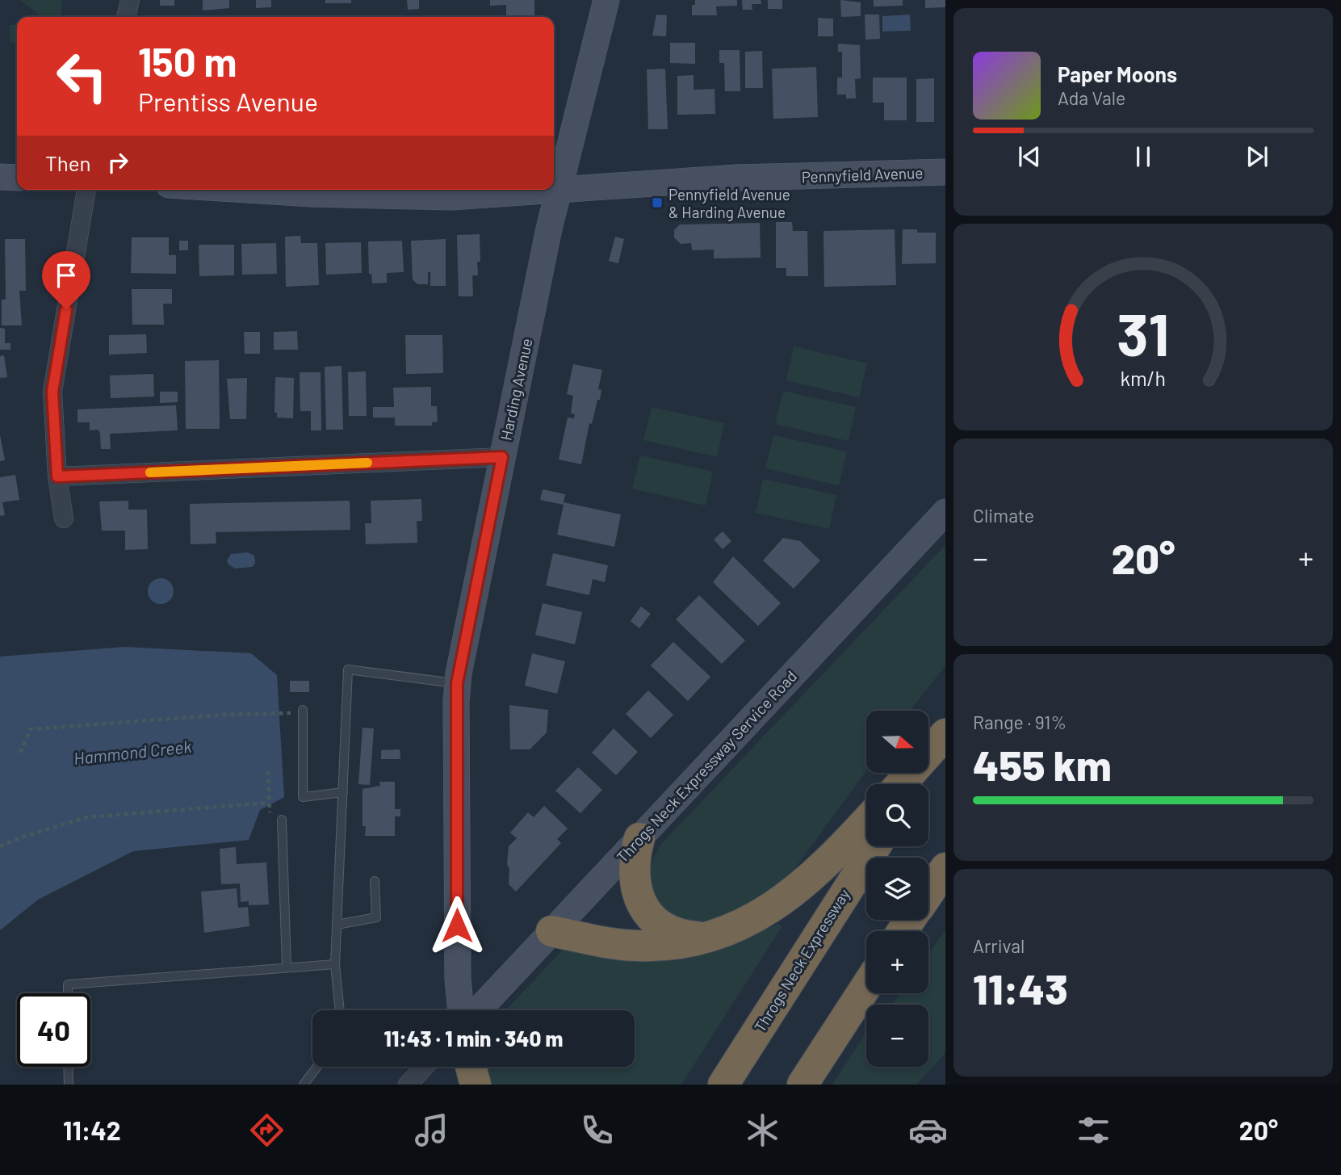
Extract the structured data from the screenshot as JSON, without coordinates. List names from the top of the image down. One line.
{"streets":{"highway":["Throgs Neck Expressway"],"street":["Pennyfield Avenue","Harding Avenue","Throgs Neck Expressway Service Road"]},"crossings":[["Pennyfield Avenue","Harding Avenue"]],"water":["Hammond Creek"],"places":{"transit":["Pennyfield Avenue & Harding Avenue"]},"north":"right","page":{"turn":["150 m","Prentiss Avenue"],"song":["Paper Moons","Ada Vale"],"then":"Then","tile":["Climate",["Range · 91%","455 km"],["Arrival","11:43"]],"heat":["−","20°","+"],"map_buttons":["+","−"],"limit":"40","trip":"11:43 · 1 min · 340 m","tabs":["11:42","20°"],"gauge":["31","km/h"]}}
